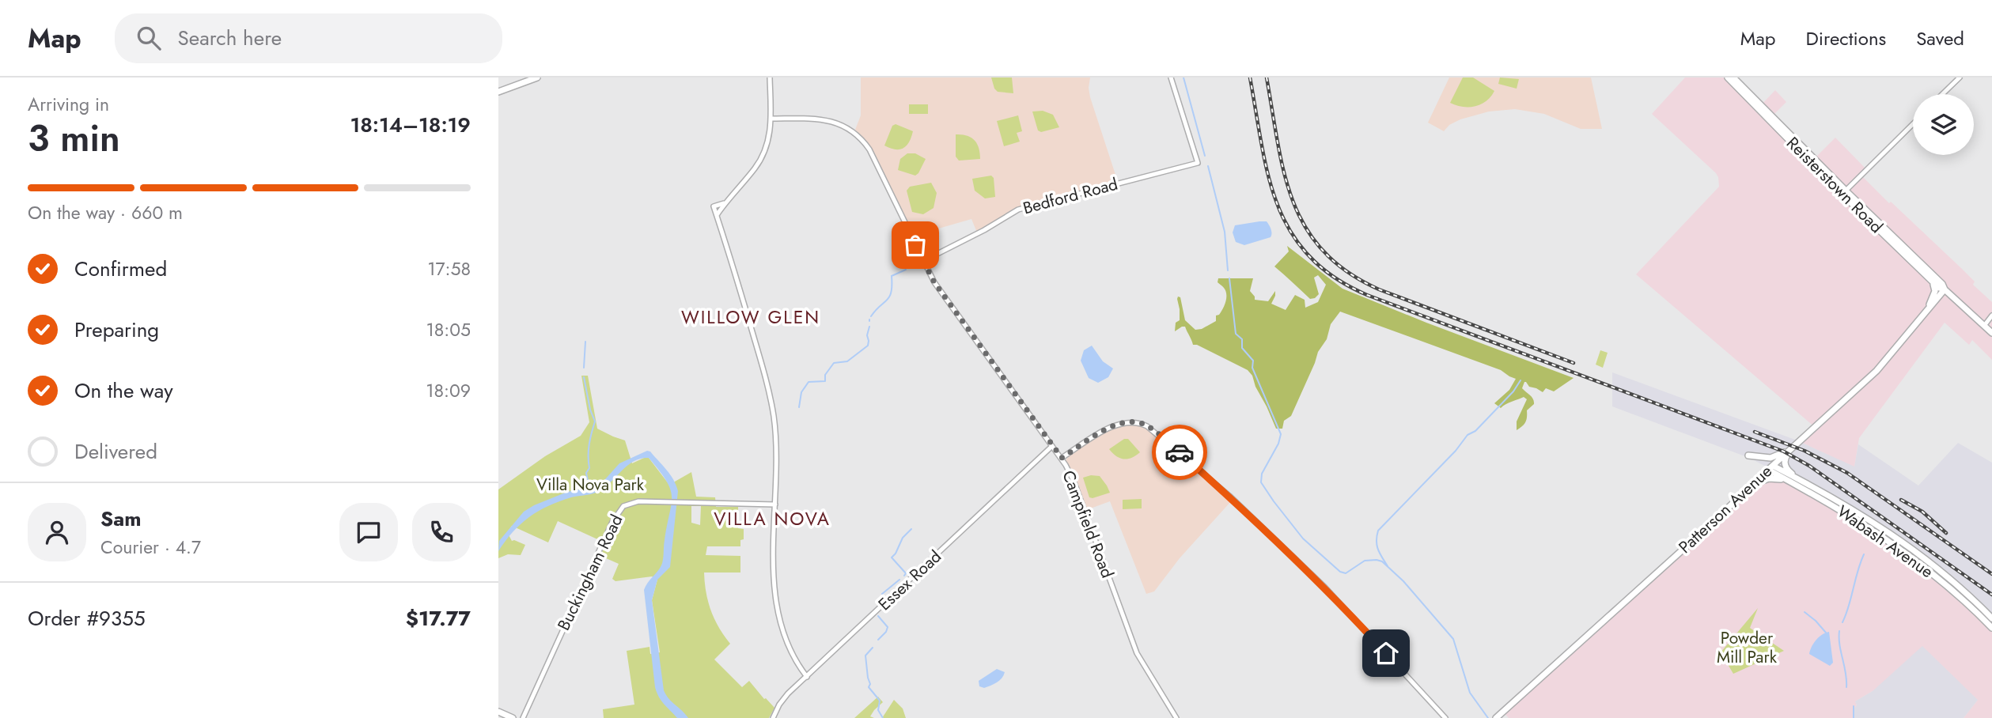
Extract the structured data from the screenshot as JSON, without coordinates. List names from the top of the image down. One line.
{"streets":{"main road":["Reisterstown Road","Patterson Avenue","Wabash Avenue"],"street":["Bedford Road","Campfield Road","Buckingham Road","Essex Road"]},"crossings":[["Reisterstown Road","Patterson Avenue"],["Bedford Road","Campfield Road"],["Patterson Avenue","Wabash Avenue"],["Campfield Road","Essex Road"]],"districts":["WILLOW GLEN","VILLA NOVA"],"parks":["Villa Nova Park","Powder Mill Park"],"page":{"header":"Map","search":"Search here","nav":["Map","Directions","Saved"],"heading":["3 min","Arriving in","18:14–18:19"],"panel":["Sam","Courier · 4.7","Order #9355","$17.77"],"bar":"On the way · 660 m","list":[["Confirmed","17:58"],["Preparing","18:05"],["On the way","18:09"],"Delivered"]}}
